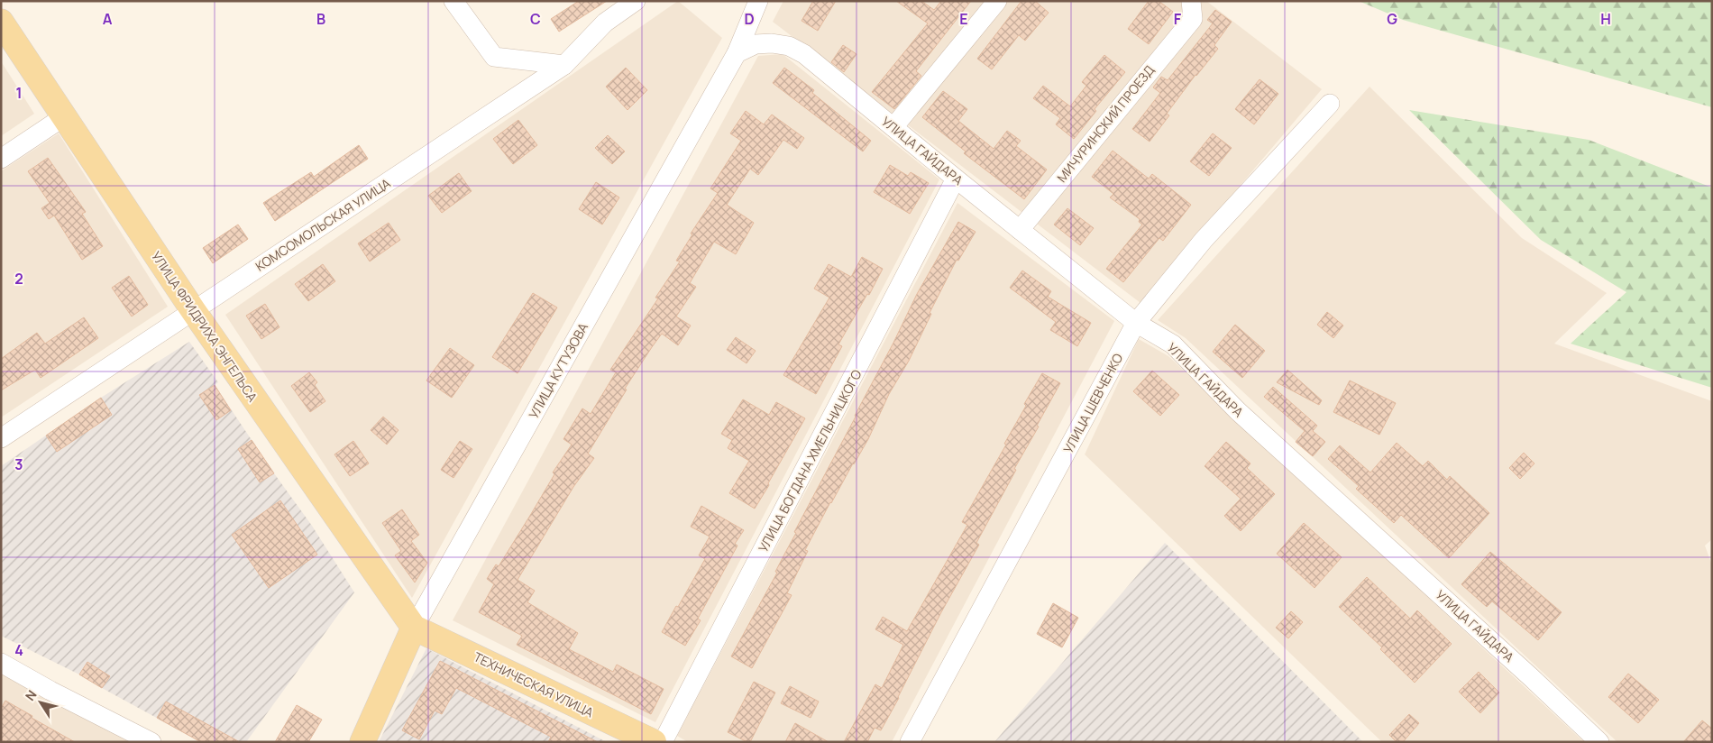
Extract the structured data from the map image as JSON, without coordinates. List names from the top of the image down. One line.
{"streets":{"main road":["УЛИЦА ФРИДРИХА ЭНГЕЛЬСА","УЛИЦА КУТУЗОВА","ТЕХНИЧЕСКАЯ УЛИЦА"],"street":["МИЧУРИНСКИЙ ПРОЕЗД","УЛИЦА ГАЙДАРА","КОМСОМОЛЬСКАЯ УЛИЦА","УЛИЦА ШЕВЧЕНКО","УЛИЦА БОГДАНА ХМЕЛЬНИЦКОГО"]},"crossings":[["МИЧУРИНСКИЙ ПРОЕЗД","УЛИЦА ГАЙДАРА"],["УЛИЦА ГАЙДАРА","УЛИЦА КУТУЗОВА"],["УЛИЦА ГАЙДАРА","УЛИЦА ШЕВЧЕНКО"],["УЛИЦА ГАЙДАРА","УЛИЦА БОГДАНА ХМЕЛЬНИЦКОГО"],["КОМСОМОЛЬСКАЯ УЛИЦА","УЛИЦА ФРИДРИХА ЭНГЕЛЬСА"],["УЛИЦА ФРИДРИХА ЭНГЕЛЬСА","УЛИЦА КУТУЗОВА"],["УЛИЦА ФРИДРИХА ЭНГЕЛЬСА","ТЕХНИЧЕСКАЯ УЛИЦА"],["УЛИЦА КУТУЗОВА","ТЕХНИЧЕСКАЯ УЛИЦА"]],"north":"top left","grid":{"columns":["A","B","C","D","E","F","G","H"],"rows":["1","2","3","4"]}}
